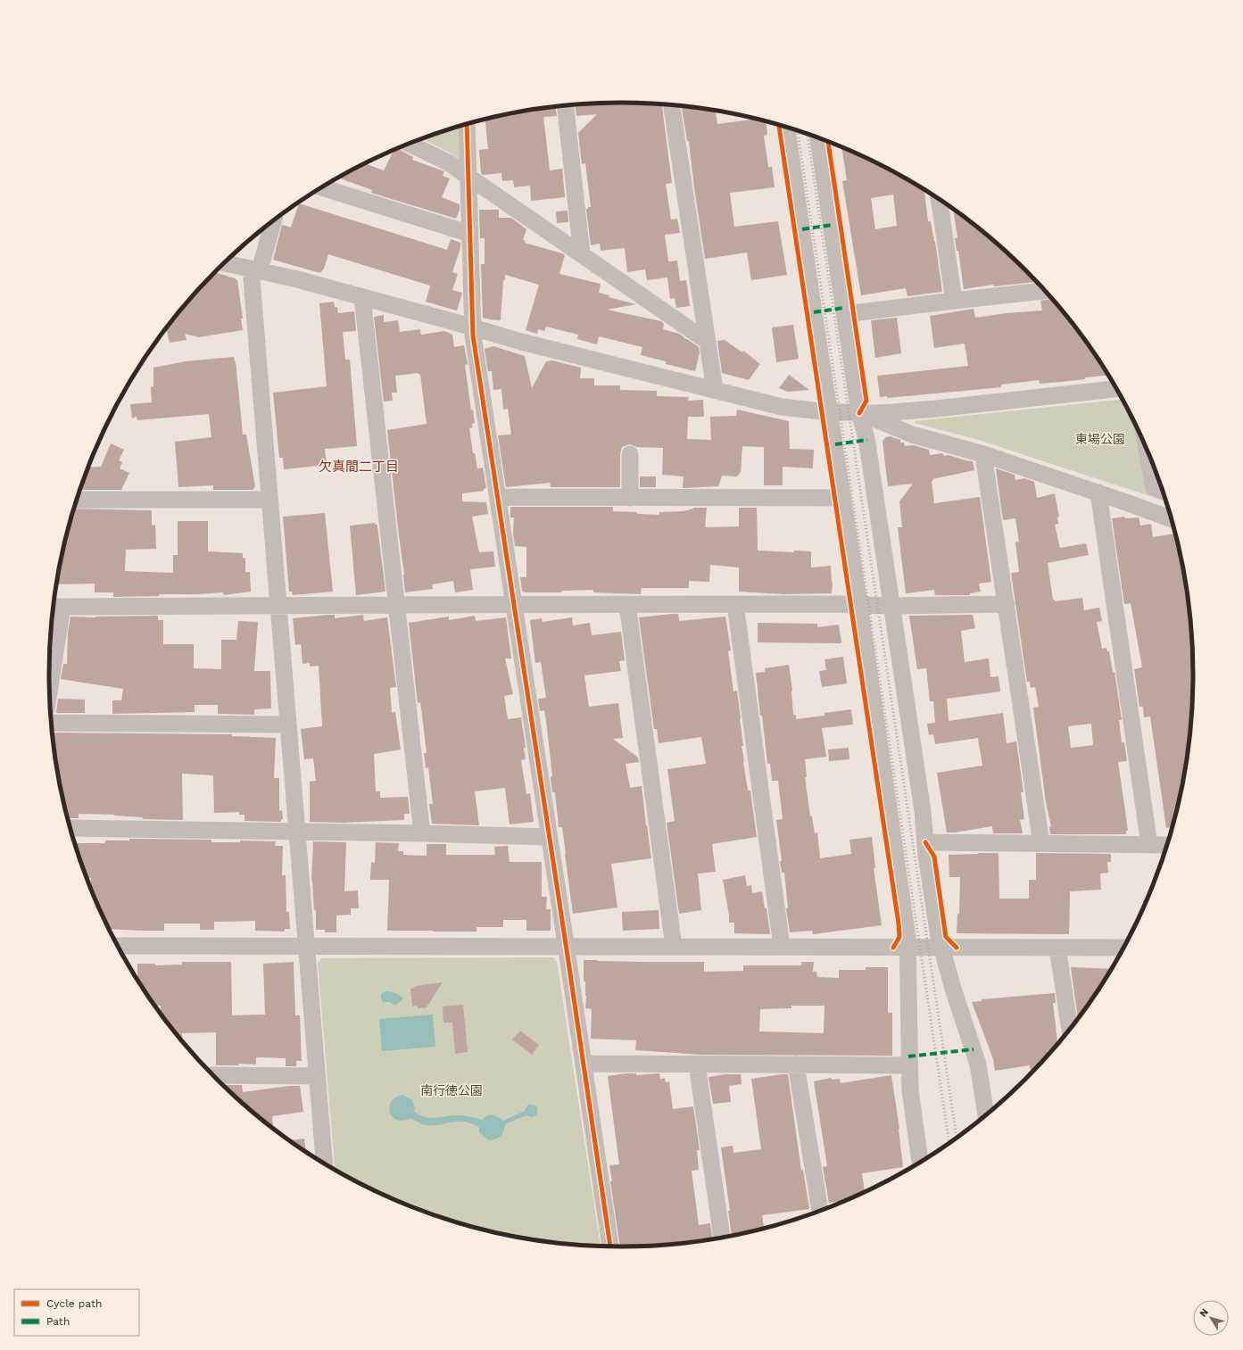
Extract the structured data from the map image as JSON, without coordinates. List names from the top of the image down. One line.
{"districts":["欠真間二丁目"],"parks":["東場公園","南行徳公園"],"legend":["Cycle path","Path"],"north":"top left"}
